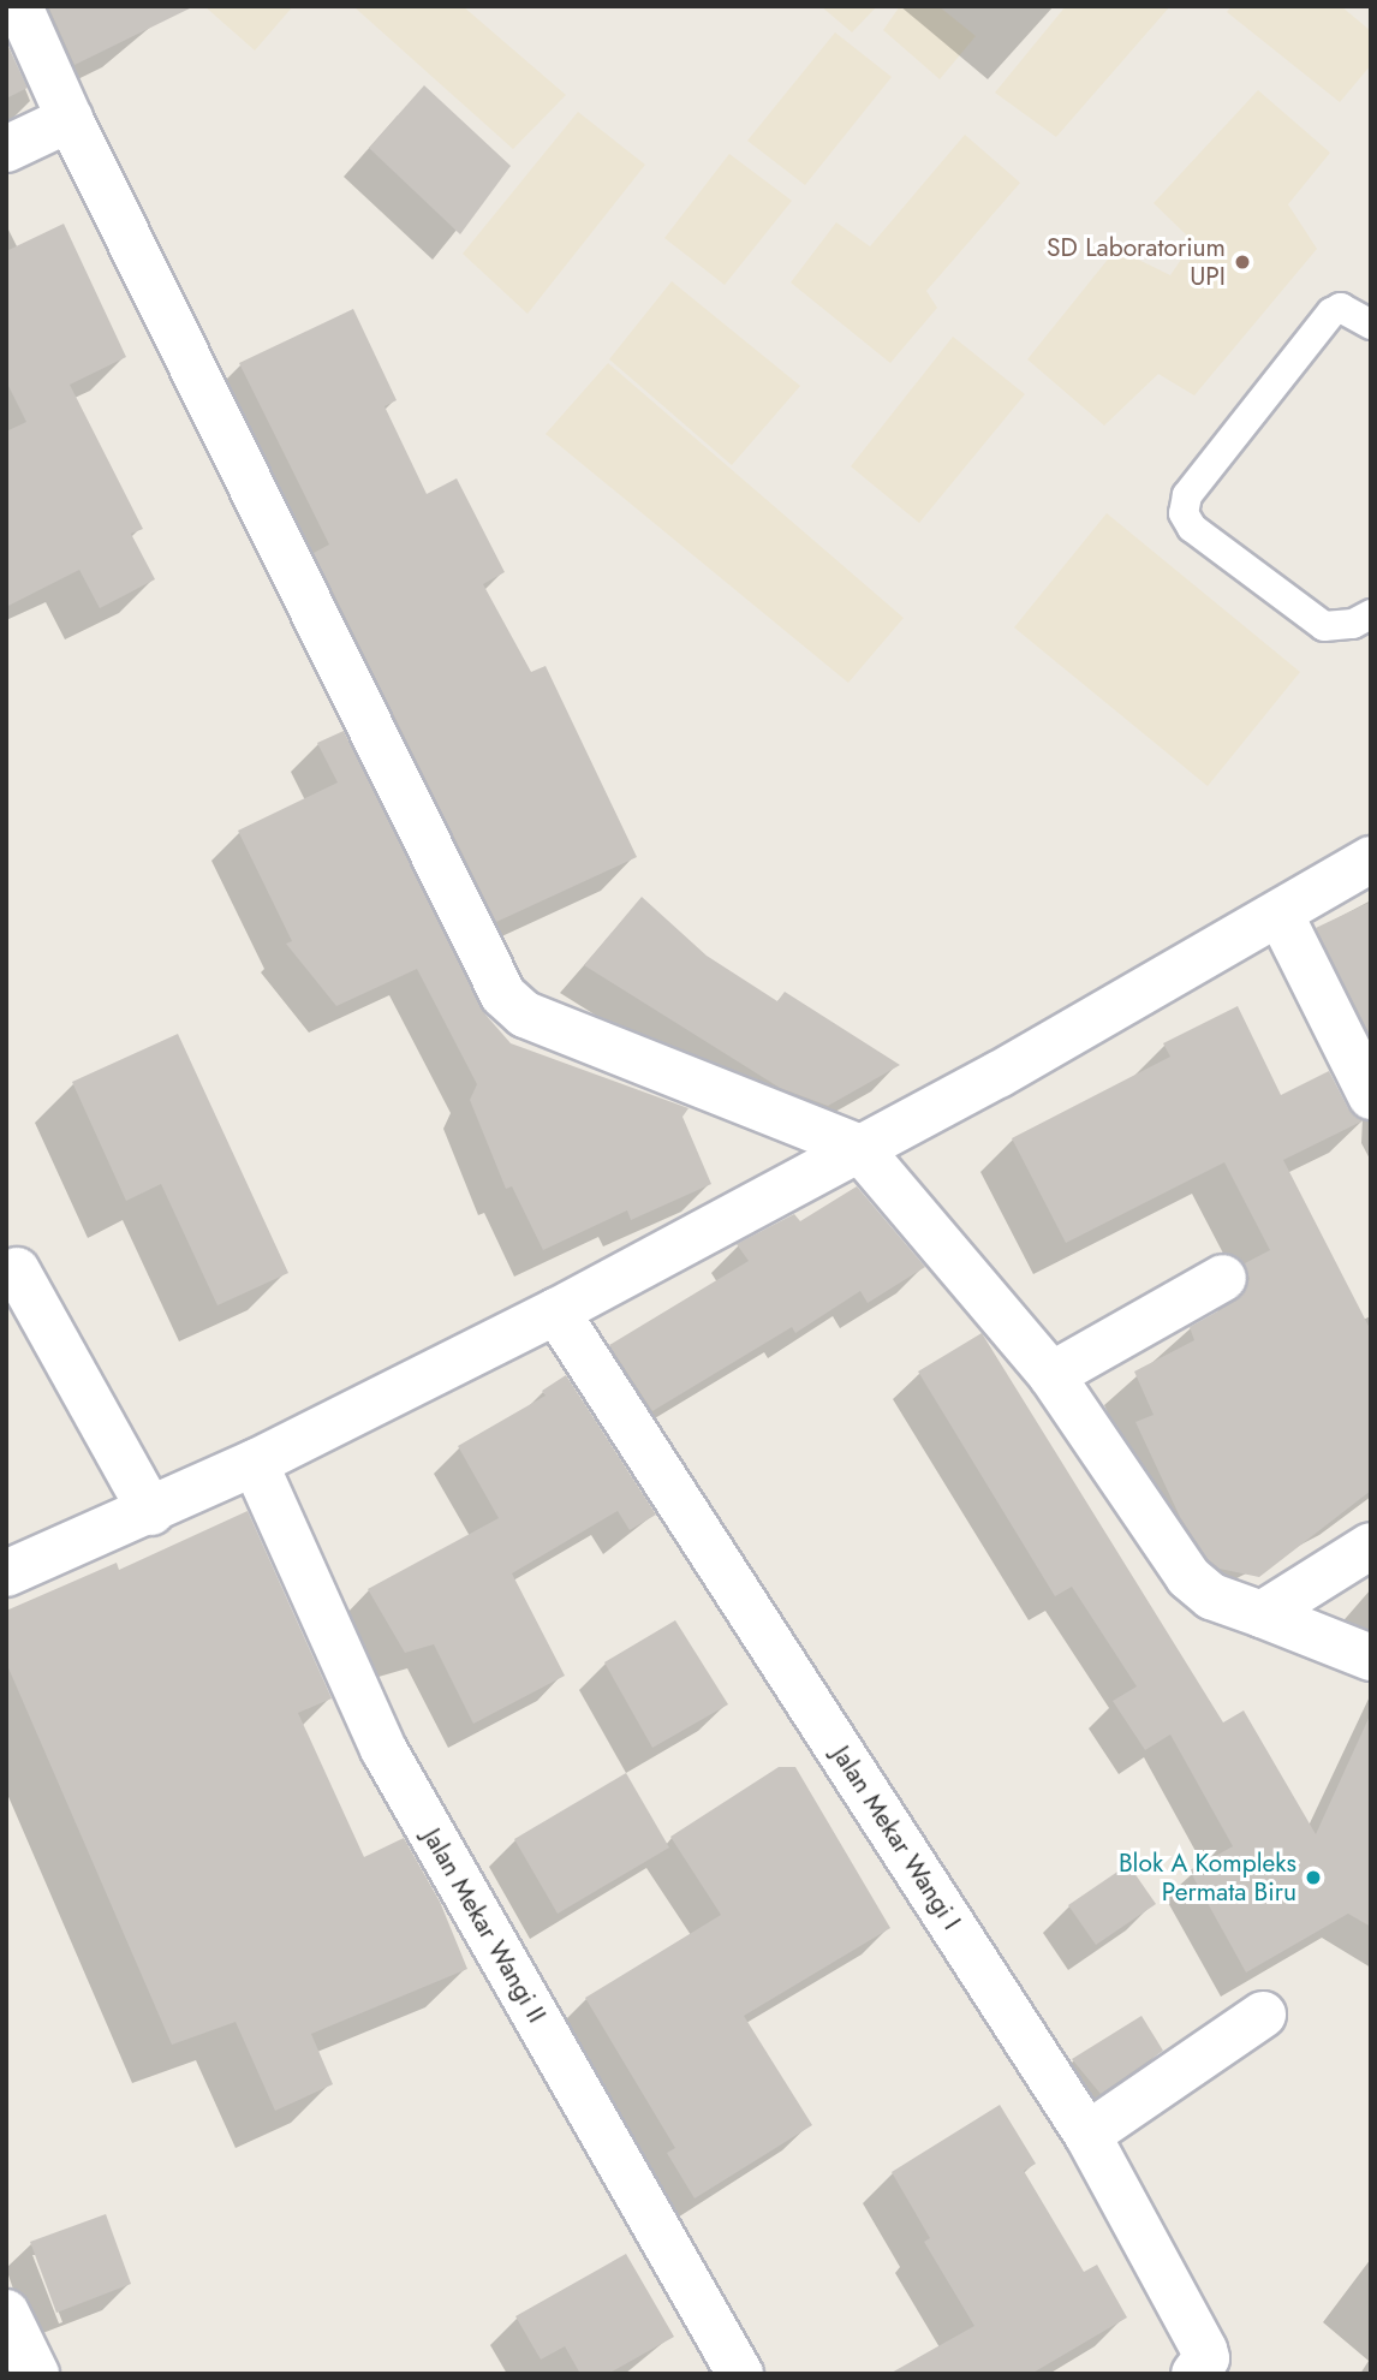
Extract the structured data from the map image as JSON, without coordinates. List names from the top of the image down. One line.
{"streets":{"street":["Jalan Mekar Wangi I","Jalan Mekar Wangi II"]},"places":["SD Laboratorium UPI","Blok A Kompleks Permata Biru"]}
